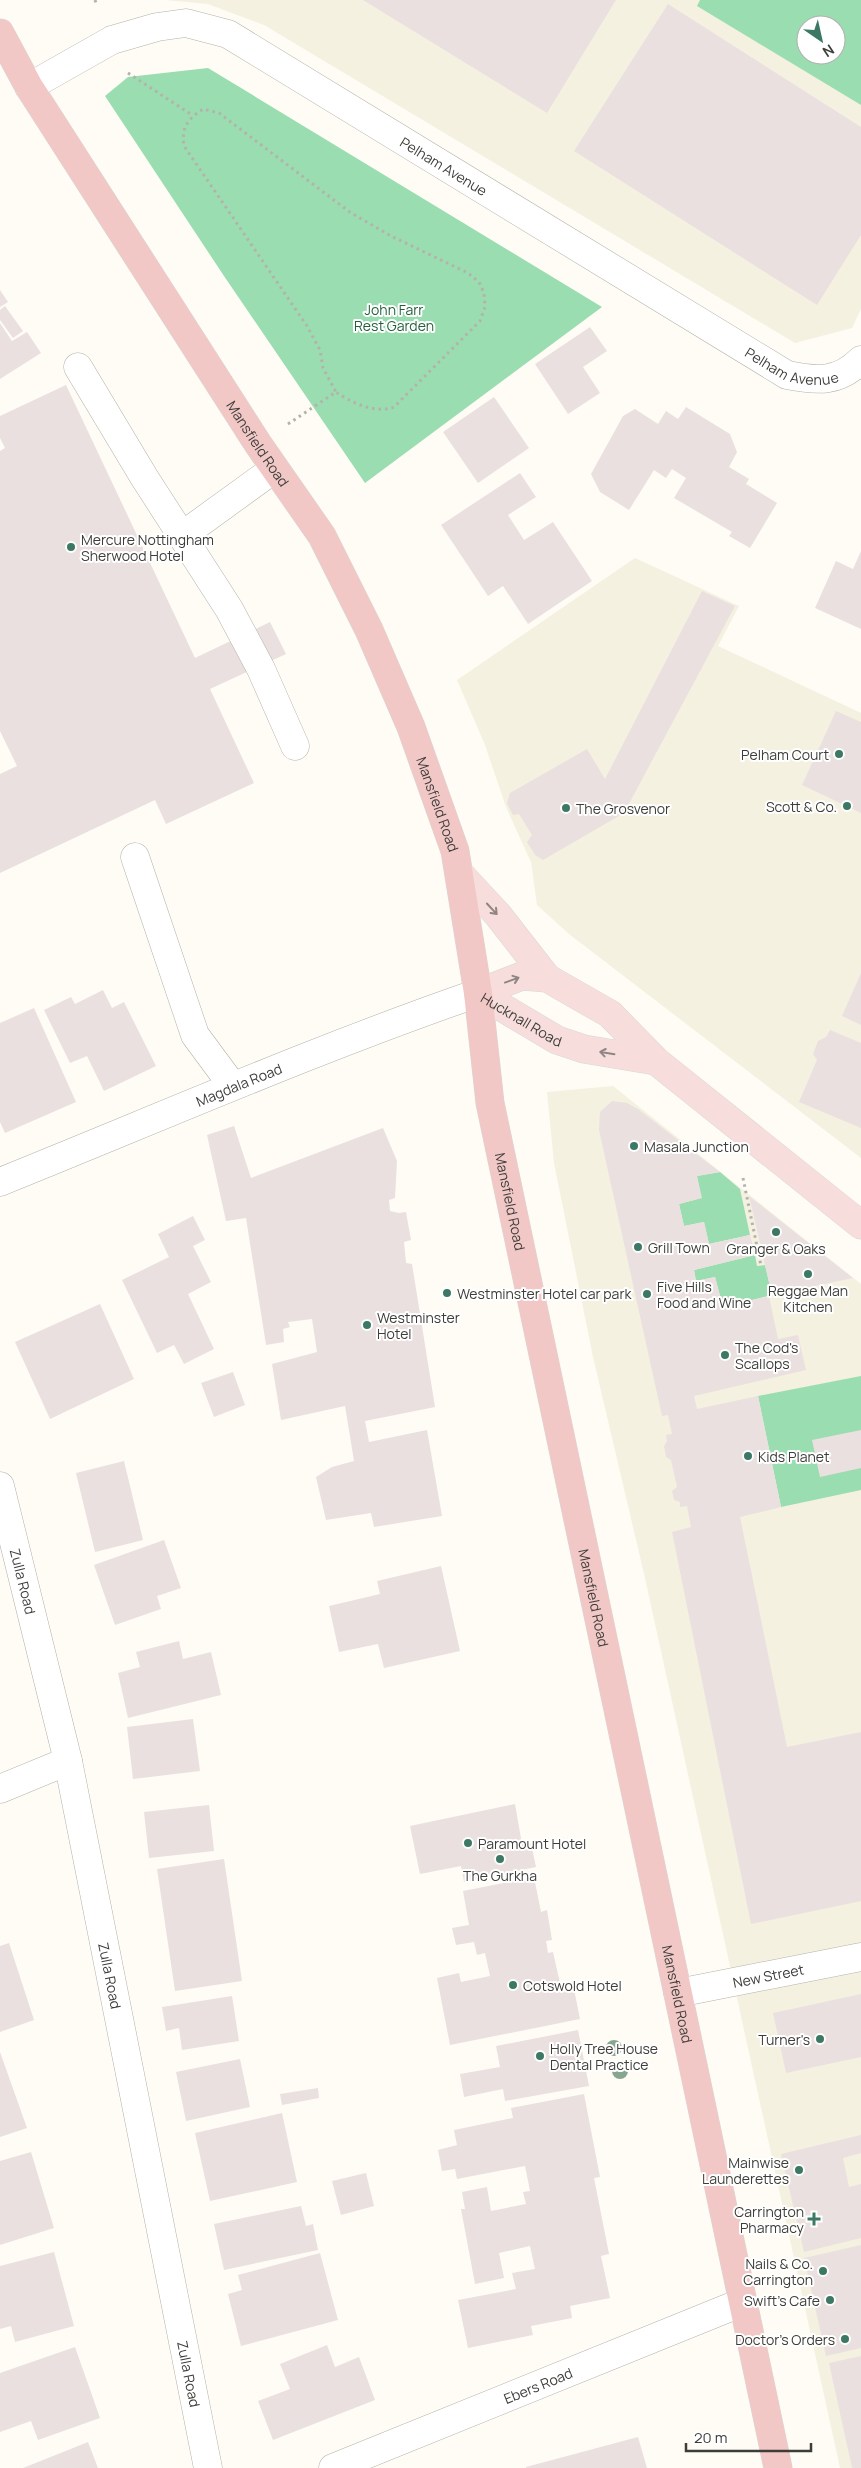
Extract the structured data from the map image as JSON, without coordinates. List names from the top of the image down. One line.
{"streets":{"highway":["Mansfield Road"],"main road":["Hucknall Road"],"street":["Pelham Avenue","Magdala Road","Zulla Road","New Street","Ebers Road"]},"crossings":[["Pelham Avenue","Mansfield Road"],["Mansfield Road","Hucknall Road"],["Mansfield Road","Magdala Road"],["Mansfield Road","New Street"],["Mansfield Road","Ebers Road"],["Hucknall Road","Magdala Road"]],"parks":["John Farr Rest Garden"],"places":{"other":["Mercure Nottingham Sherwood Hotel","Pelham Court","Scott & Co.","The Grosvenor","Masala Junction","Granger & Oaks","Grill Town","Reggae Man Kitchen","Westminster Hotel car park","Five Hills Food and Wine","Westminster Hotel","The Cod's Scallops","Kids Planet","Paramount Hotel","The Gurkha","Cotswold Hotel","Turner's","Holly Tree House Dental Practice","Mainwise Launderettes","Nails & Co. Carrington","Swift's Cafe","Doctor's Orders"],"health":["Carrington Pharmacy"]},"scale_bar":"20 m","north":"bottom right"}
